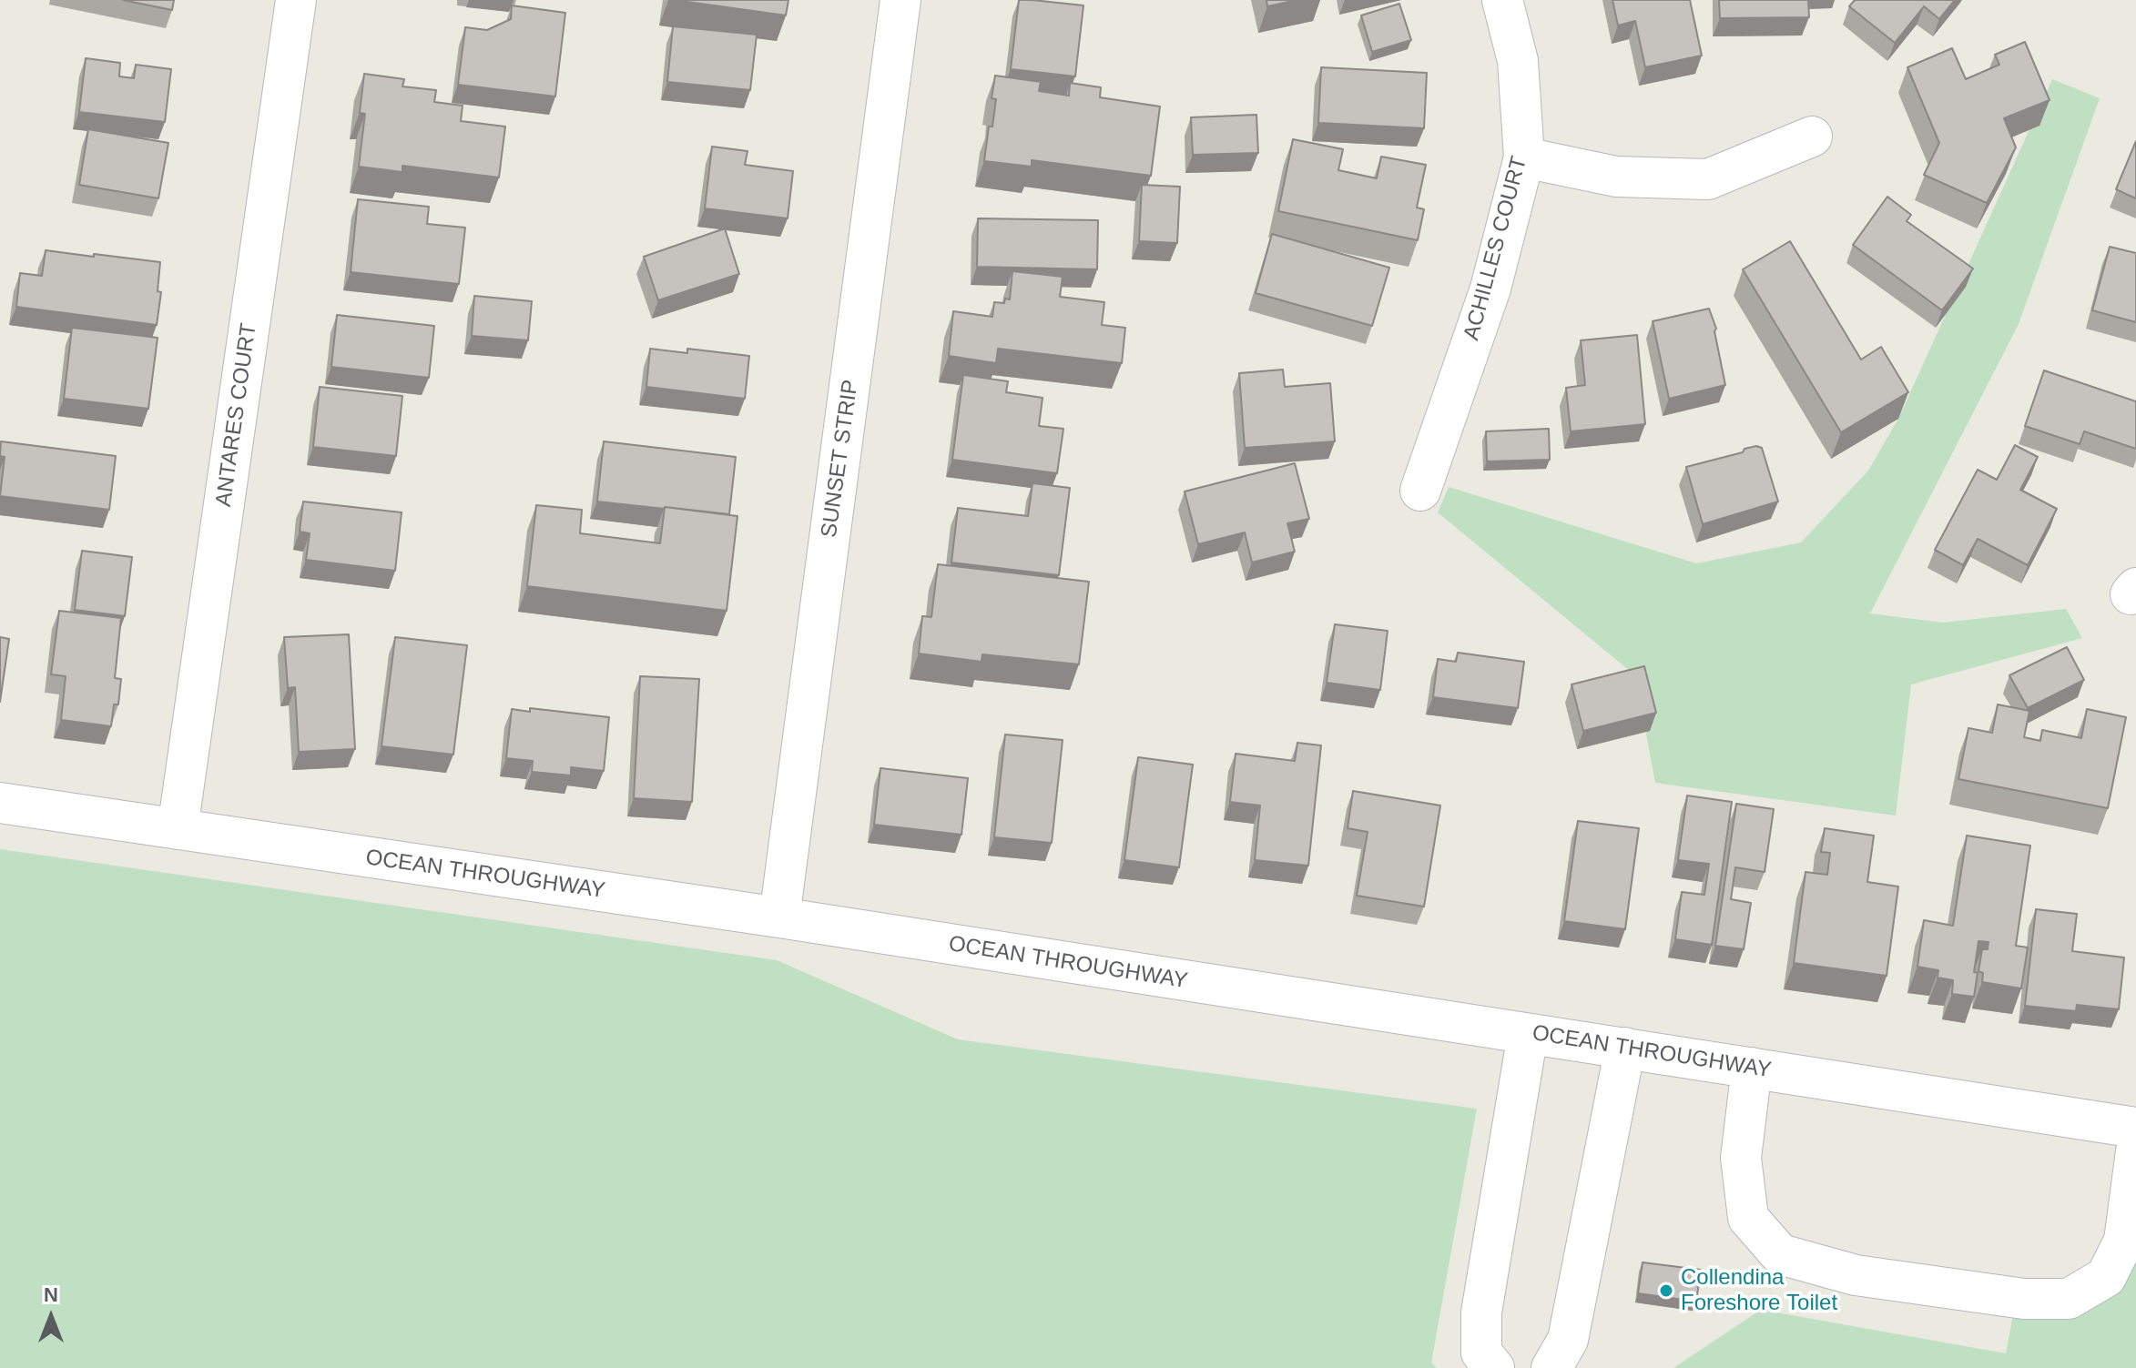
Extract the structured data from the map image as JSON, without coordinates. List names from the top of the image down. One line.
{"streets":{"street":["ACHILLES COURT","ANTARES COURT","SUNSET STRIP","OCEAN THROUGHWAY"]},"crossings":[["ANTARES COURT","OCEAN THROUGHWAY"],["SUNSET STRIP","OCEAN THROUGHWAY"]],"places":["Collendina Foreshore Toilet"],"north":"top"}
